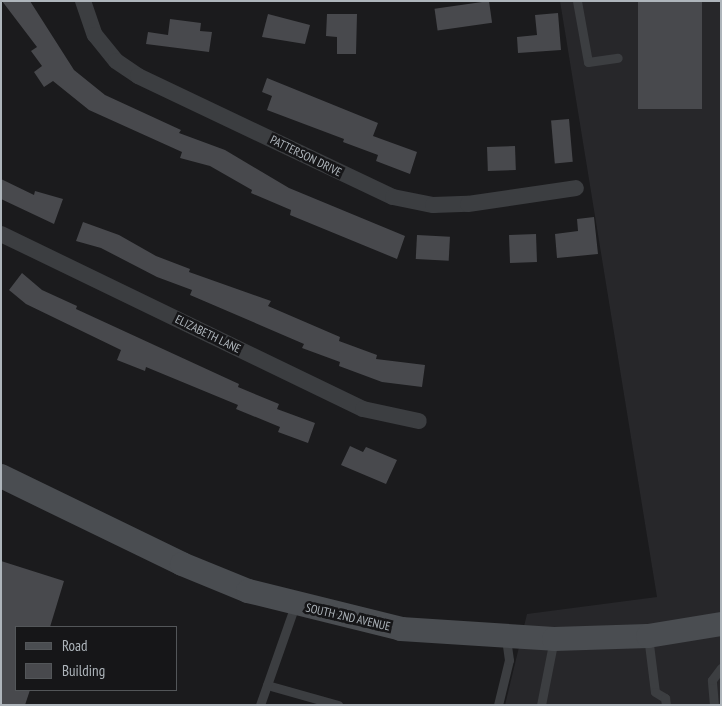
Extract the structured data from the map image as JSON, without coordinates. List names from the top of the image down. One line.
{"streets":{"street":["PATTERSON DRIVE","ELIZABETH LANE","SOUTH 2ND AVENUE"]},"legend":["Road","Building"]}
